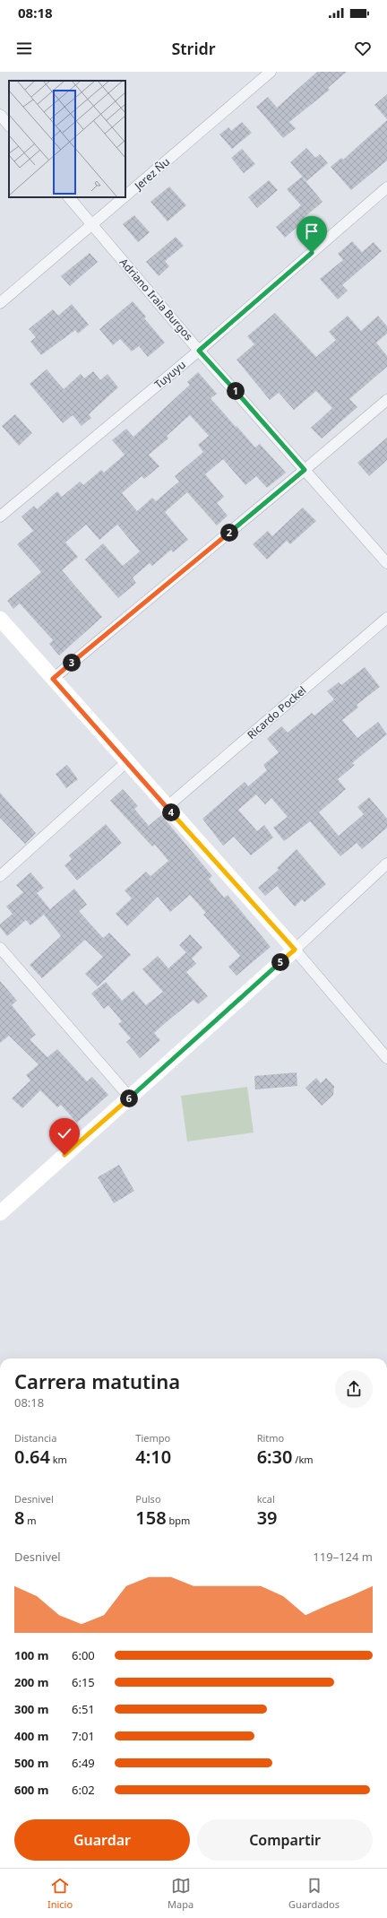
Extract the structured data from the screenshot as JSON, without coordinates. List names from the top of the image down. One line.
{"streets":{"street":["Jerez Ñu","Adriano Irala Burgos","Tuyuyu","Ricardo Pockel"]},"crossings":[["Jerez Ñu","Adriano Irala Burgos"],["Adriano Irala Burgos","Tuyuyu"]],"page":{"status":"08:18","header":"Stridr","pins":["1","2","3","4","5","6"],"heading":["Carrera matutina","08:18"],"stats":[["Distancia","0.64 km"],["Tiempo","4:10"],["Ritmo","6:30 /km"],["Desnivel","8 m"],["Pulso","158 bpm"],["kcal","39"]],"chart":["Desnivel","119–124 m"],"list":[{"name":"100 m","note":"6:00"},{"name":"200 m","note":"6:15"},{"name":"300 m","note":"6:51"},{"name":"400 m","note":"7:01"},{"name":"500 m","note":"6:49"},{"name":"600 m","note":"6:02"}],"buttons":["Guardar","Compartir"],"tabs":["Inicio","Mapa","Guardados"]}}
